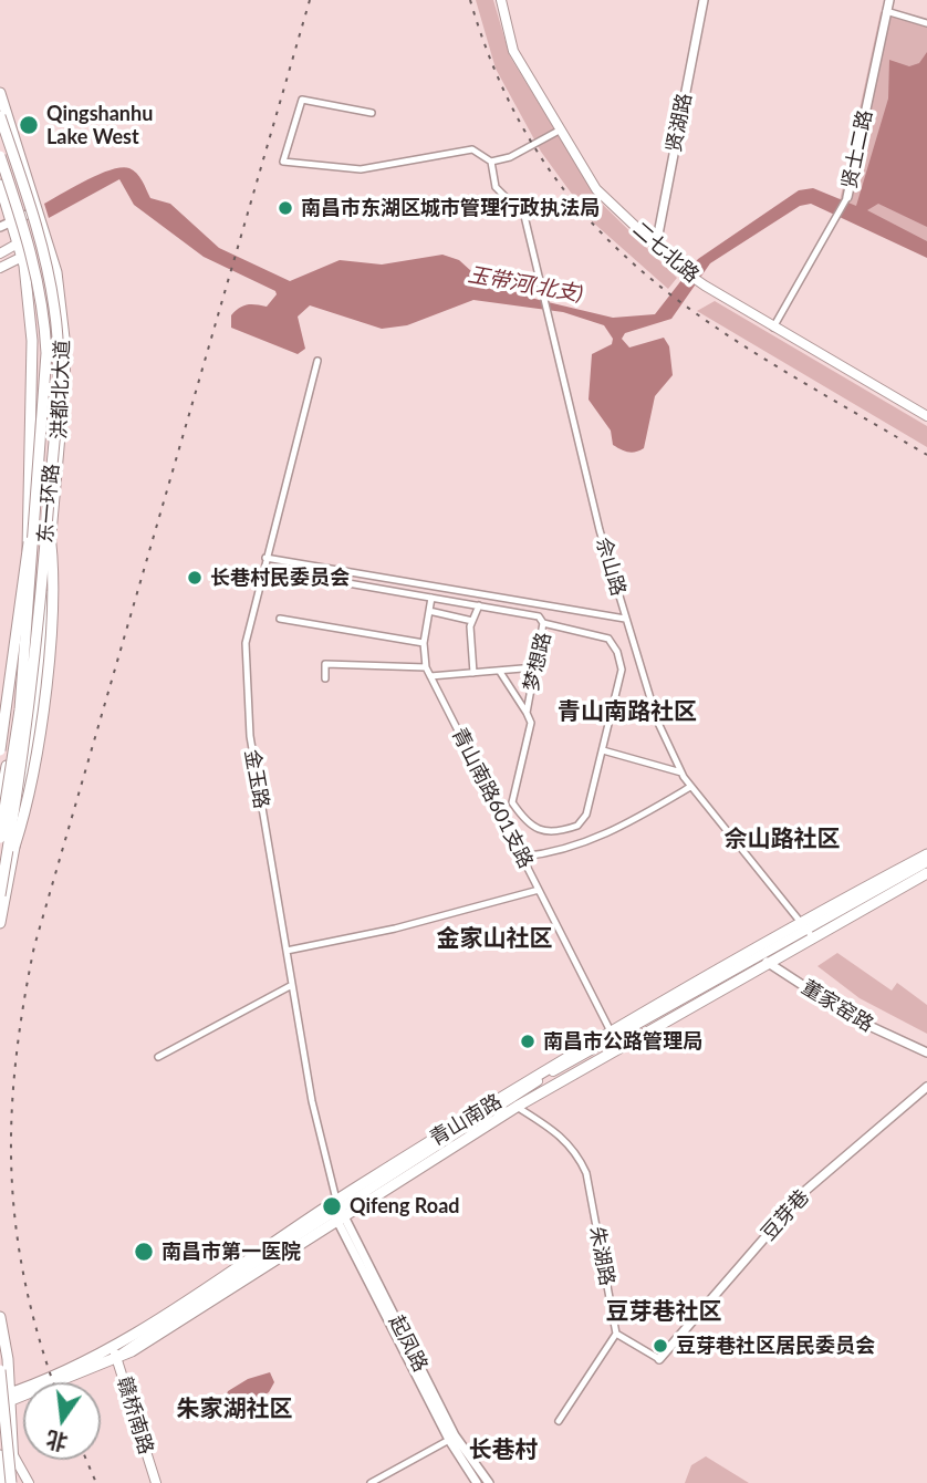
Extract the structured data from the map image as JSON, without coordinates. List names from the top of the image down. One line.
{"streets":{"main road":["二七北路","洪都北大道","东一环路","青山南路","赣桥南路"],"street":["贤湖路","贤士二路","佘山路","梦想路","金玉路","青山南路601支路","董家窑路","豆芽巷","朱湖路","起凤路"]},"crossings":[["贤湖路","二七北路"],["贤士二路","二七北路"],["佘山路","青山南路"],["金玉路","青山南路"],["金玉路","起凤路"],["青山南路601支路","青山南路"],["董家窑路","青山南路"],["青山南路","朱湖路"],["青山南路","起凤路"],["青山南路","赣桥南路"]],"districts":["青山南路社区","佘山路社区","金家山社区","豆芽巷社区","朱家湖社区","长巷村"],"water":["玉带河(北支)"],"places":["Qingshanhu Lake West","南昌市东湖区城市管理行政执法局","长巷村民委员会","南昌市公路管理局","Qifeng Road","南昌市第一医院","豆芽巷社区居民委员会"],"north":"bottom"}
